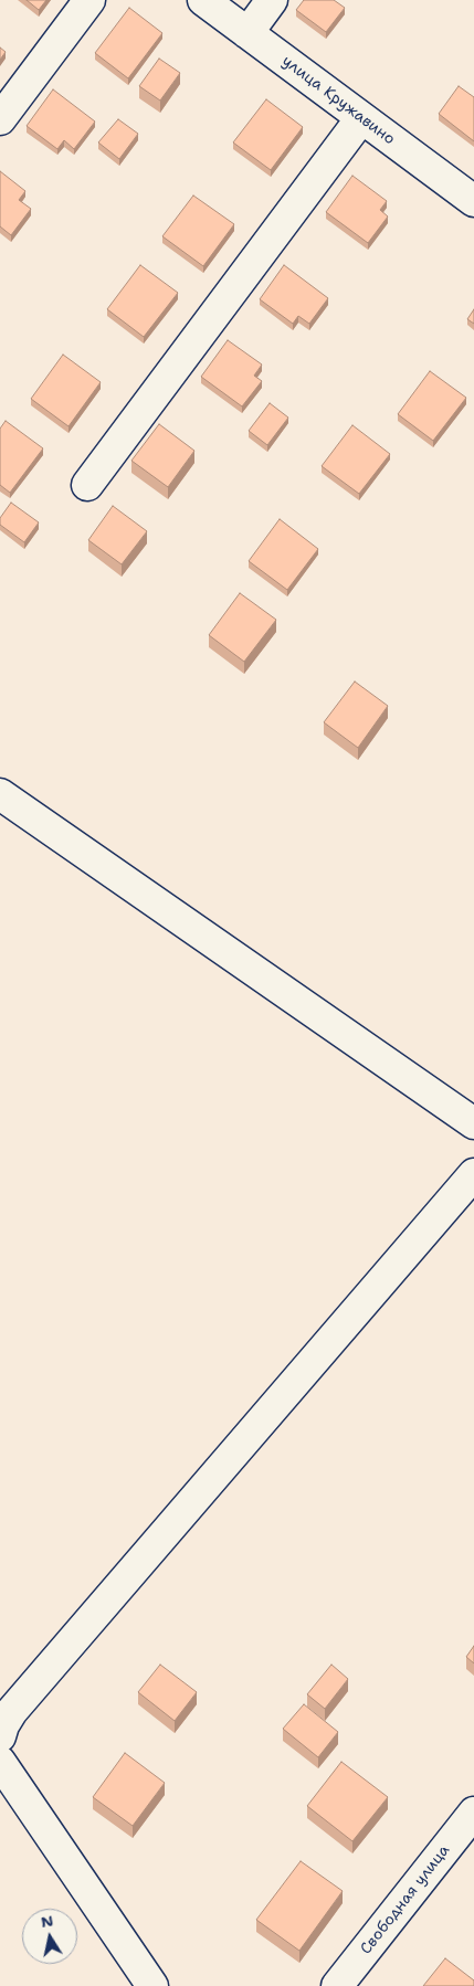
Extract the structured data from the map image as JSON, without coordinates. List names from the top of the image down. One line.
{"streets":{"street":["улица Кружавино","Свободная улица"]},"north":"top"}
